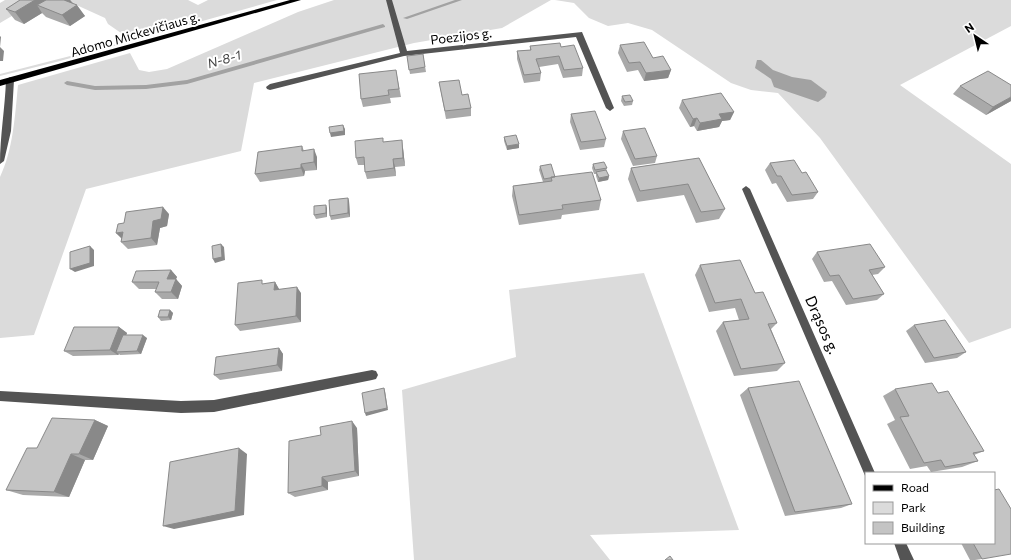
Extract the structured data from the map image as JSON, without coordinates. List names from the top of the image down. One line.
{"streets":{"main road":["Adomo Mickevičiaus g."],"street":["Poezijos g.","Drąsos g."]},"water":["N-8-1"],"legend":["Road","Park","Building"],"north":"top left"}
